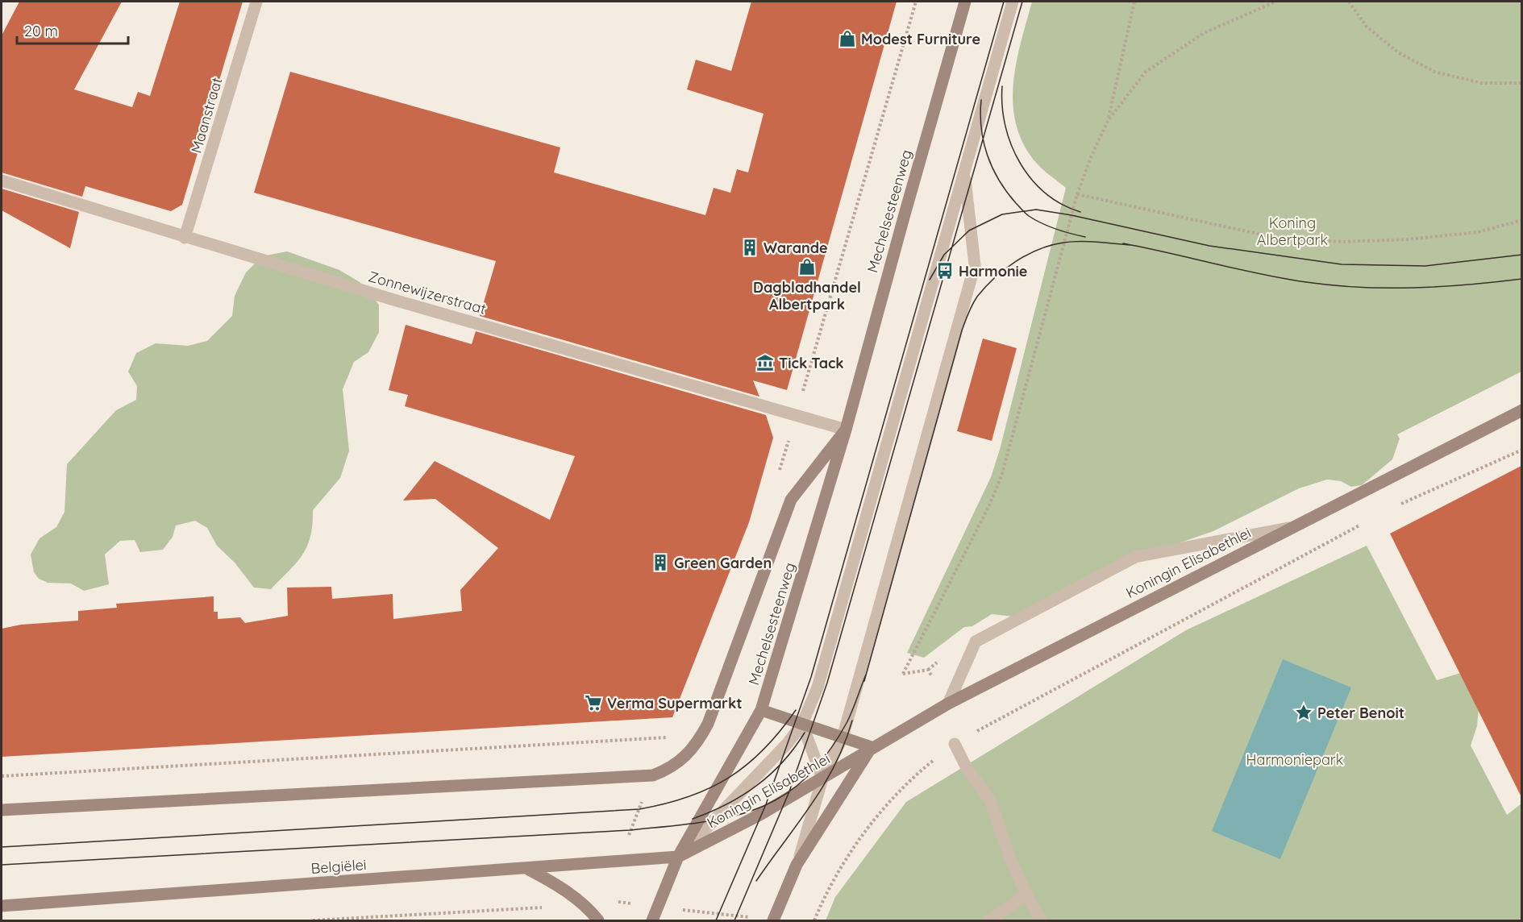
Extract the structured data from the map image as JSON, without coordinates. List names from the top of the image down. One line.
{"streets":{"main road":["Mechelsesteenweg","Koningin Elisabethlei","Belgiëlei"],"street":["Maanstraat","Zonnewijzerstraat"]},"crossings":[["Maanstraat","Zonnewijzerstraat"],["Mechelsesteenweg","Zonnewijzerstraat"],["Mechelsesteenweg","Koningin Elisabethlei"],["Mechelsesteenweg","Belgiëlei"],["Koningin Elisabethlei","Belgiëlei"]],"parks":["Koning Albertpark","Harmoniepark"],"places":{"shop":["Modest Furniture","Dagbladhandel Albertpark"],"building":["Warande","Green Garden"],"bus stop":["Harmonie"],"museum":["Tick Tack"],"supermarket":["Verma Supermarkt"],"place":["Peter Benoit"]},"scale_bar":"20 m"}
